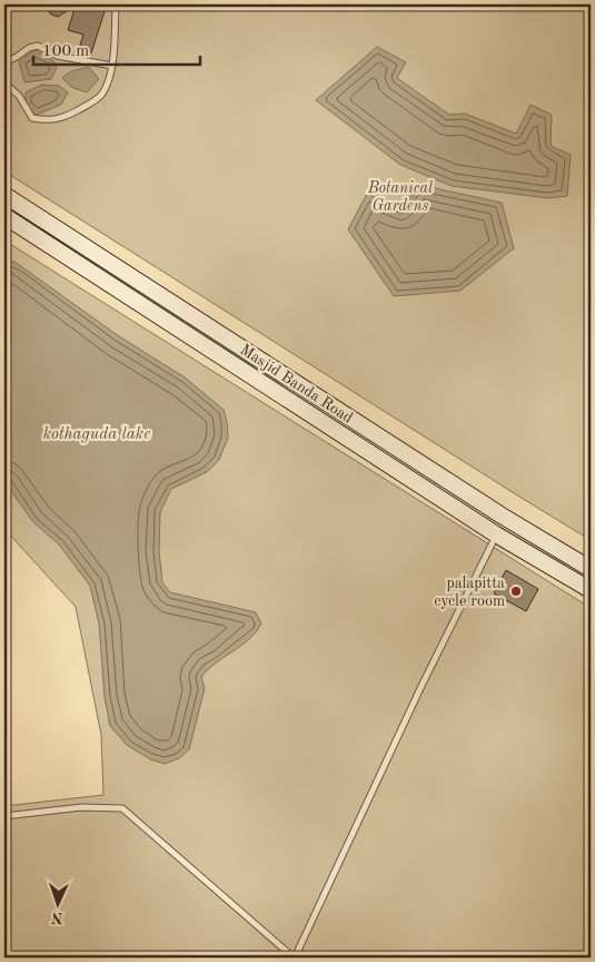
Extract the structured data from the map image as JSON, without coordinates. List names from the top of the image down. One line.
{"streets":{"main road":["Masjid Banda Road"]},"water":["kothaguda lake"],"parks":["Botanical Gardens"],"places":["palapitta cycle room"],"scale_bar":"100 m","north":"bottom"}
